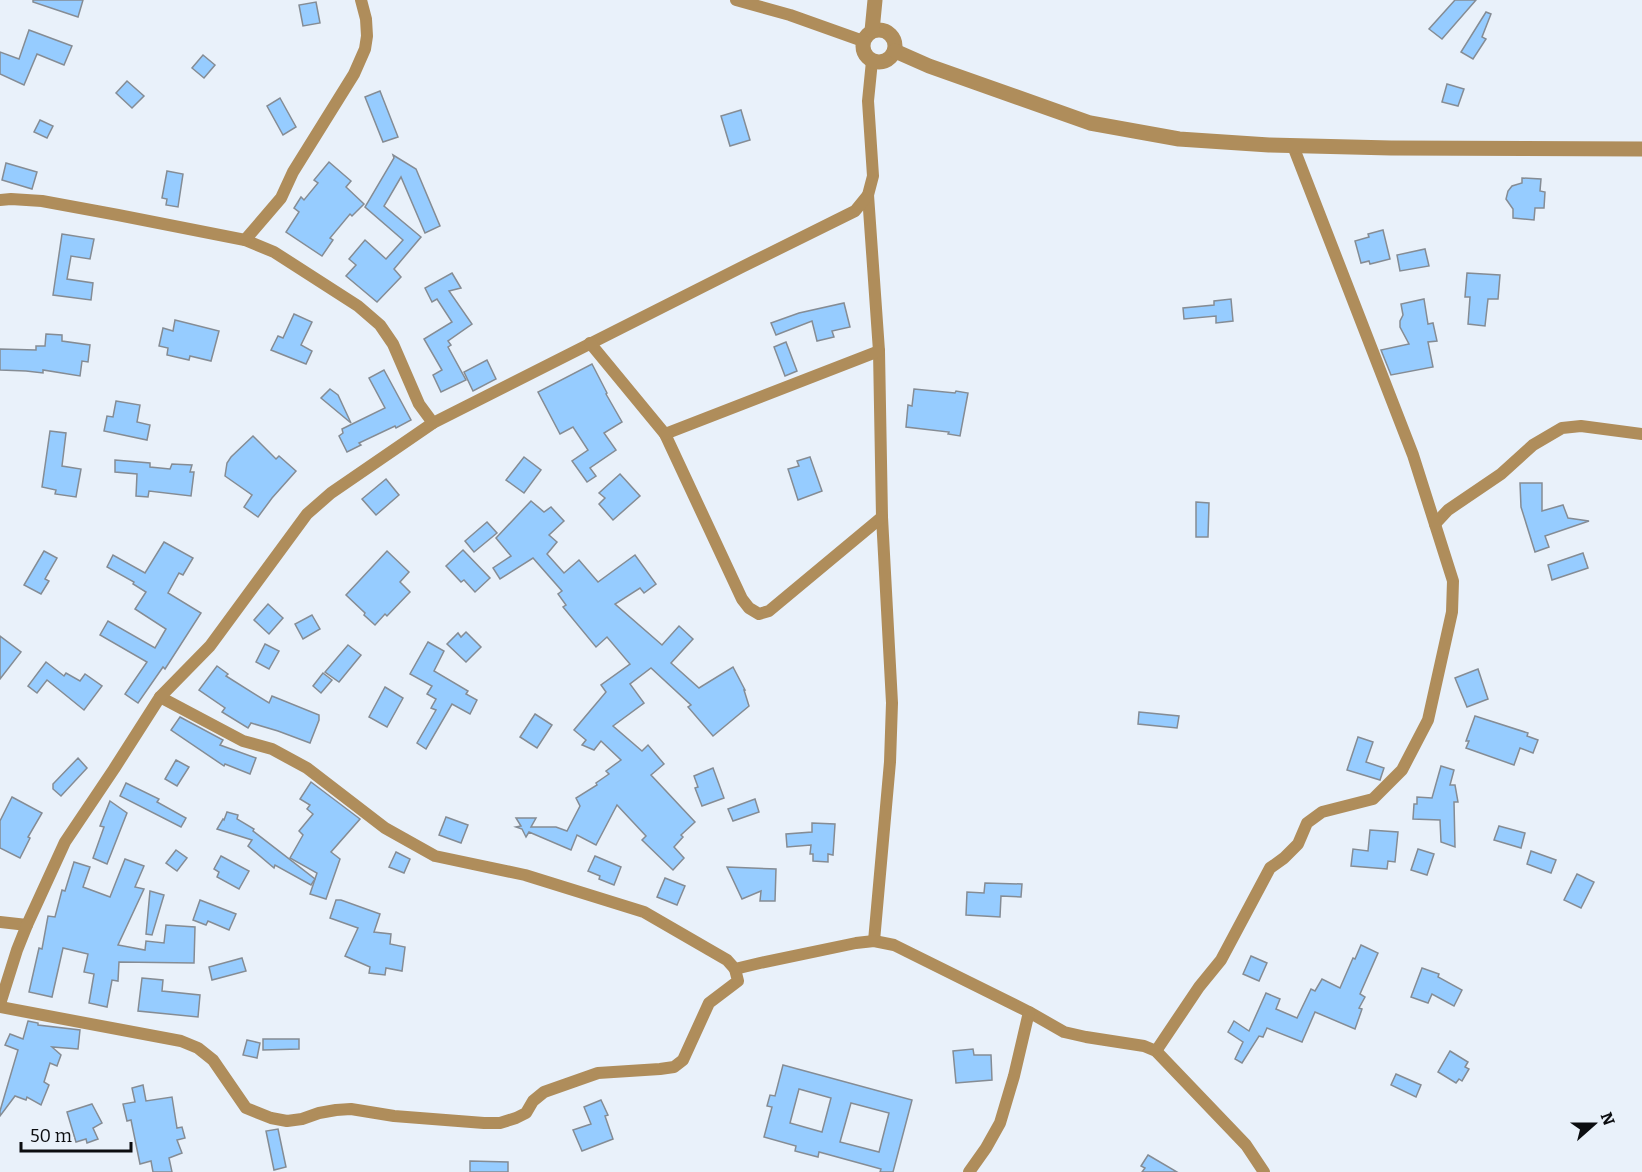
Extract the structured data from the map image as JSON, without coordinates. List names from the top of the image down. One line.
{"scale_bar":"50 m","north":"right"}
